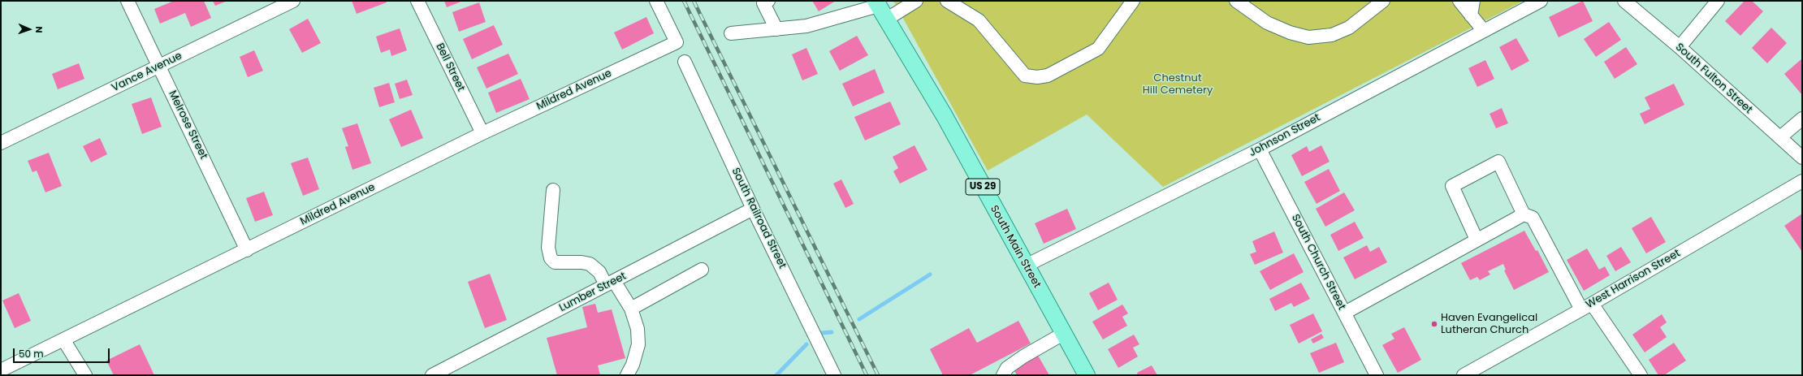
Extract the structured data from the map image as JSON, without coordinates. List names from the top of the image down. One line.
{"streets":{"main road":["US 29","South Main Street"],"street":["Bell Street","Vance Avenue","South Fulton Street","Mildred Avenue","Melrose Street","Johnson Street","South Railroad Street","South Church Street","West Harrison Street","Lumber Street"]},"crossings":[["Bell Street","Mildred Avenue"],["Vance Avenue","Melrose Street"],["Mildred Avenue","Melrose Street"],["Johnson Street","South Main Street"],["Johnson Street","South Church Street"],["South Railroad Street","Lumber Street"]],"parks":["Chestnut Hill Cemetery"],"places":["Haven Evangelical Lutheran Church"],"scale_bar":"50 m","north":"right"}
